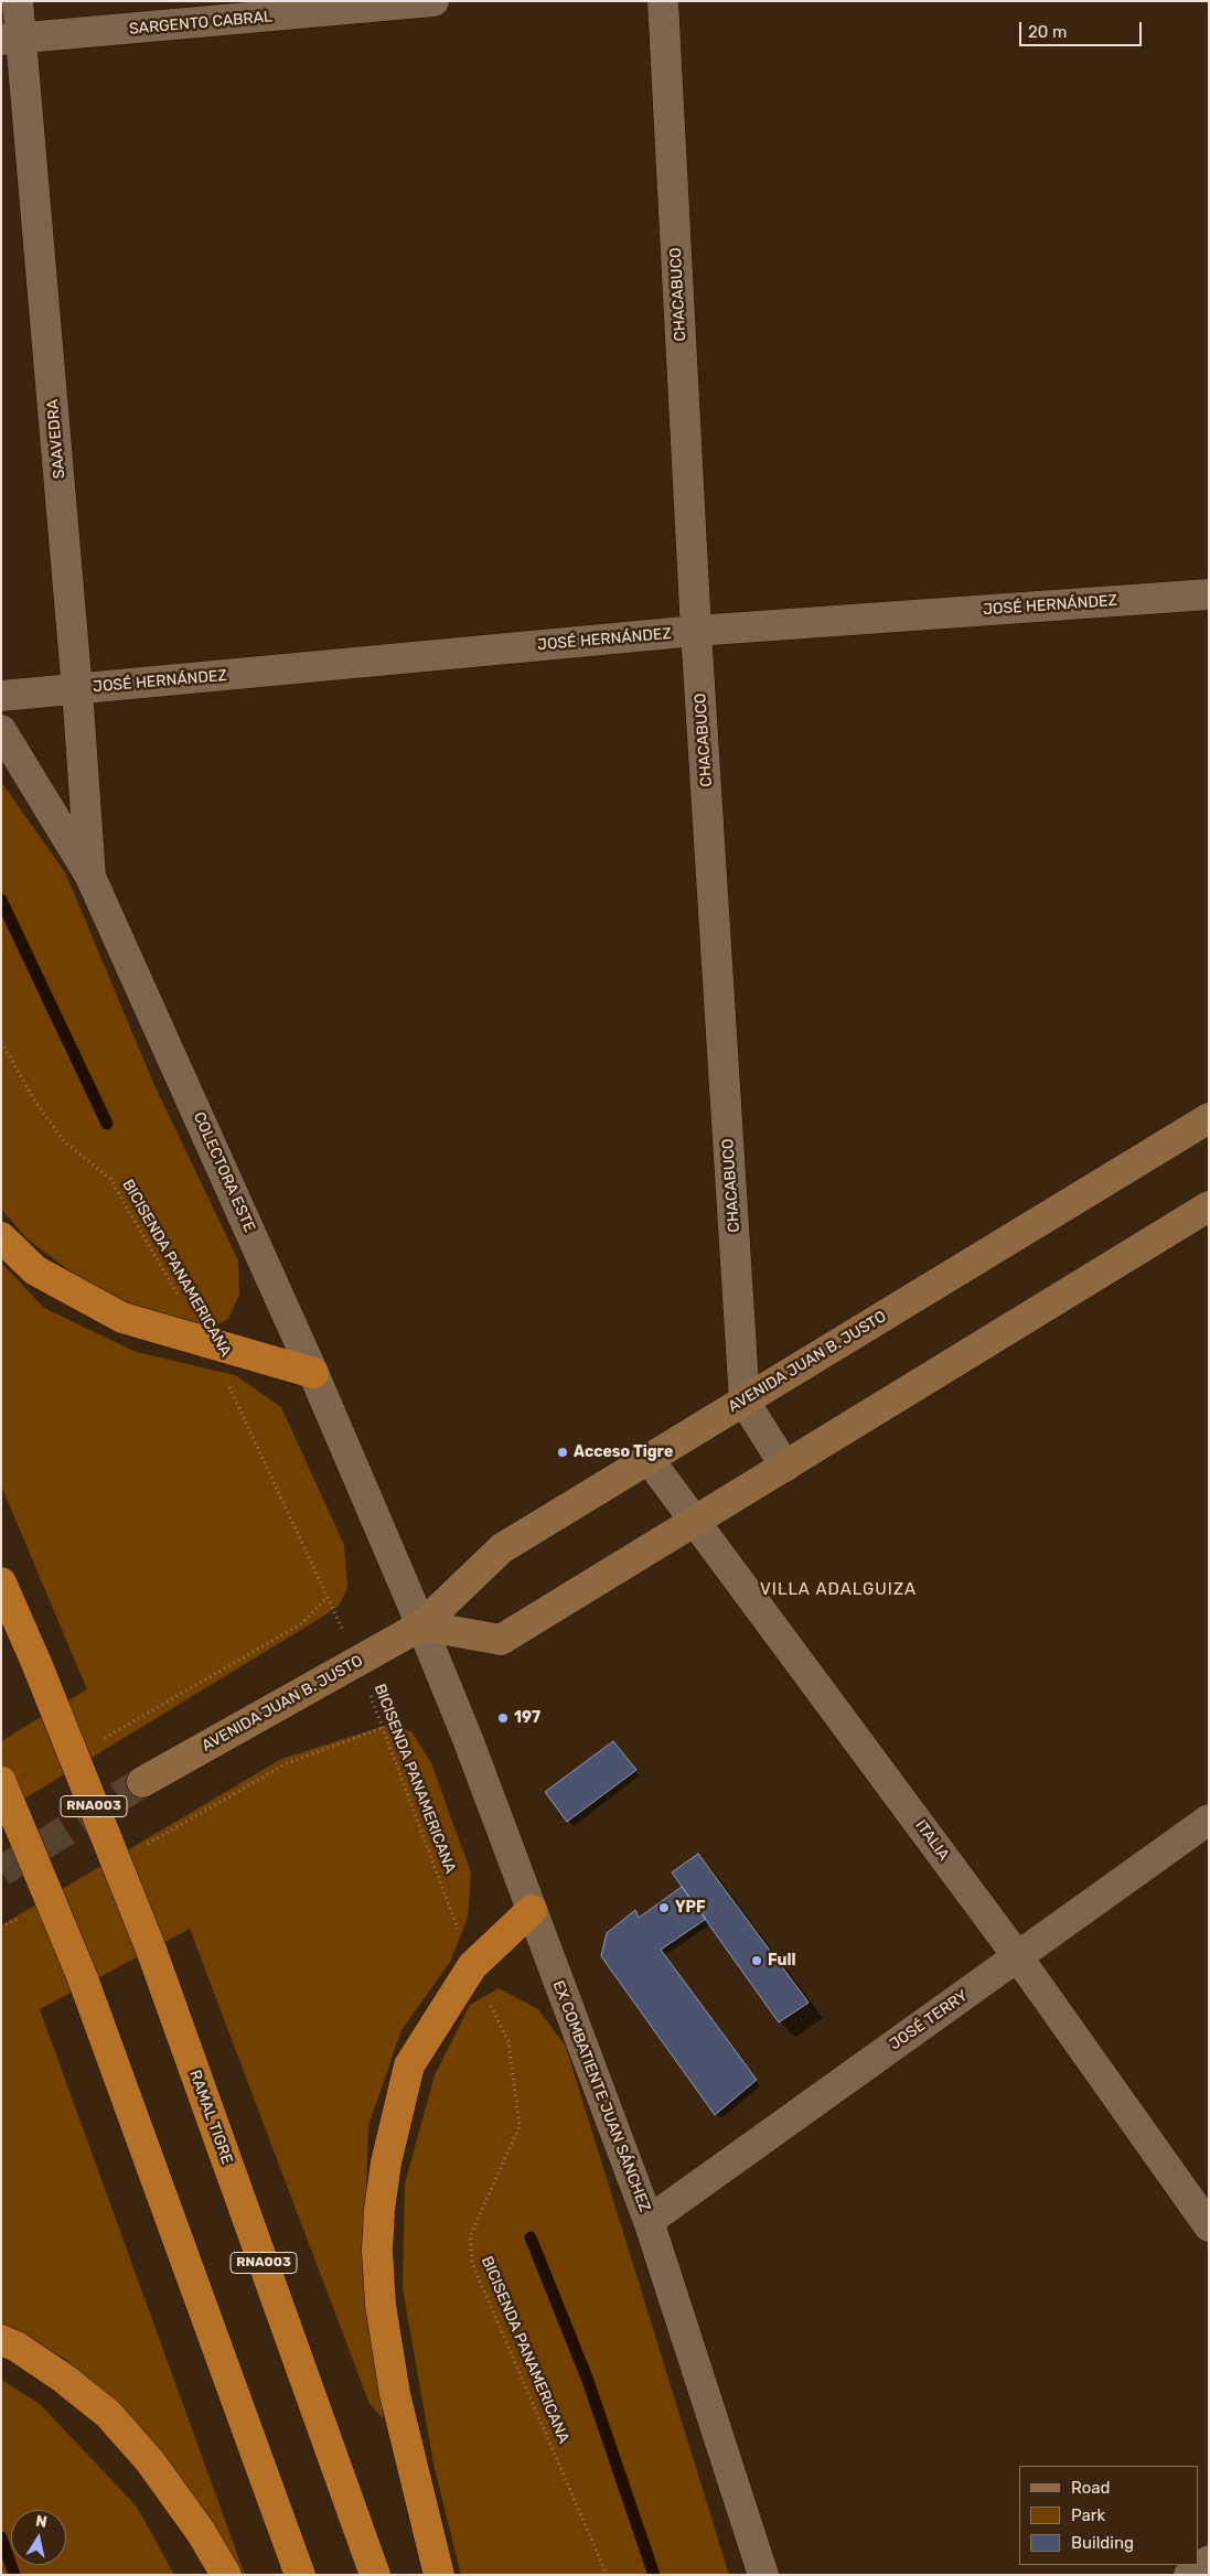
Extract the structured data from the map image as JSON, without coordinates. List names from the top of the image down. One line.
{"streets":{"highway":["RNA003","RAMAL TIGRE"],"main road":["AVENIDA JUAN B. JUSTO"],"street":["SARGENTO CABRAL","CHACABUCO","SAAVEDRA","JOSÉ HERNÁNDEZ","COLECTORA ESTE","ITALIA","JOSÉ TERRY","EX COMBATIENTE JUAN SÁNCHEZ"],"path":["BICISENDA PANAMERICANA"]},"crossings":[["SARGENTO CABRAL","SAAVEDRA"],["CHACABUCO","JOSÉ HERNÁNDEZ"],["CHACABUCO","AVENIDA JUAN B. JUSTO"],["SAAVEDRA","JOSÉ HERNÁNDEZ"],["SAAVEDRA","COLECTORA ESTE"],["COLECTORA ESTE","AVENIDA JUAN B. JUSTO"],["COLECTORA ESTE","EX COMBATIENTE JUAN SÁNCHEZ"],["BICISENDA PANAMERICANA","AVENIDA JUAN B. JUSTO"],["AVENIDA JUAN B. JUSTO","ITALIA"],["AVENIDA JUAN B. JUSTO","EX COMBATIENTE JUAN SÁNCHEZ"],["ITALIA","JOSÉ TERRY"],["JOSÉ TERRY","EX COMBATIENTE JUAN SÁNCHEZ"]],"districts":["VILLA ADALGUIZA"],"places":["Acceso Tigre","197","YPF","Full"],"legend":["Road","Park","Building"],"scale_bar":"20 m","north":"top"}
